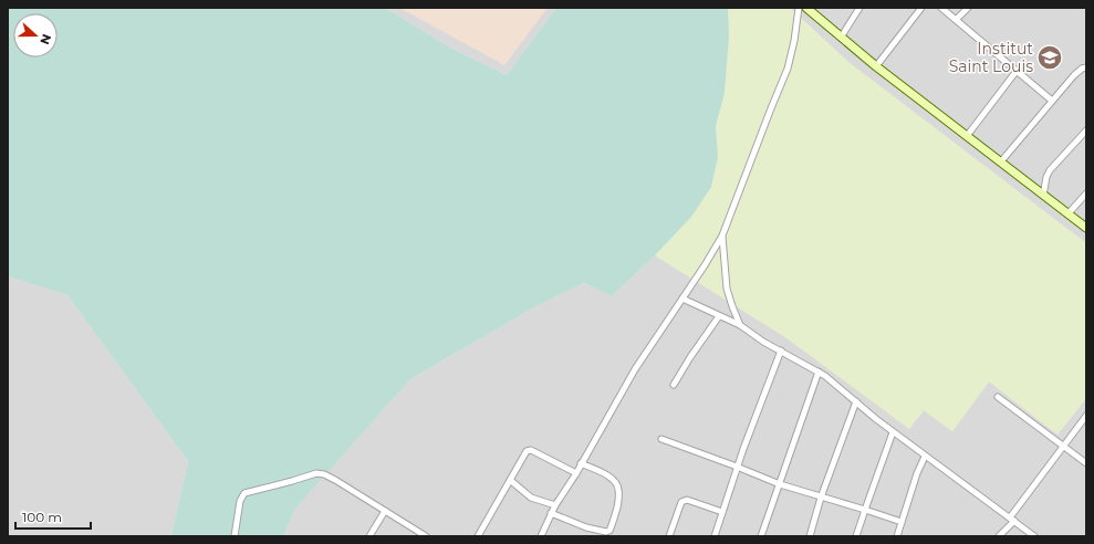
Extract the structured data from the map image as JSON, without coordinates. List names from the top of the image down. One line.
{"places":{"school or university":["Institut Saint Louis"]},"scale_bar":"100 m","north":"right"}
